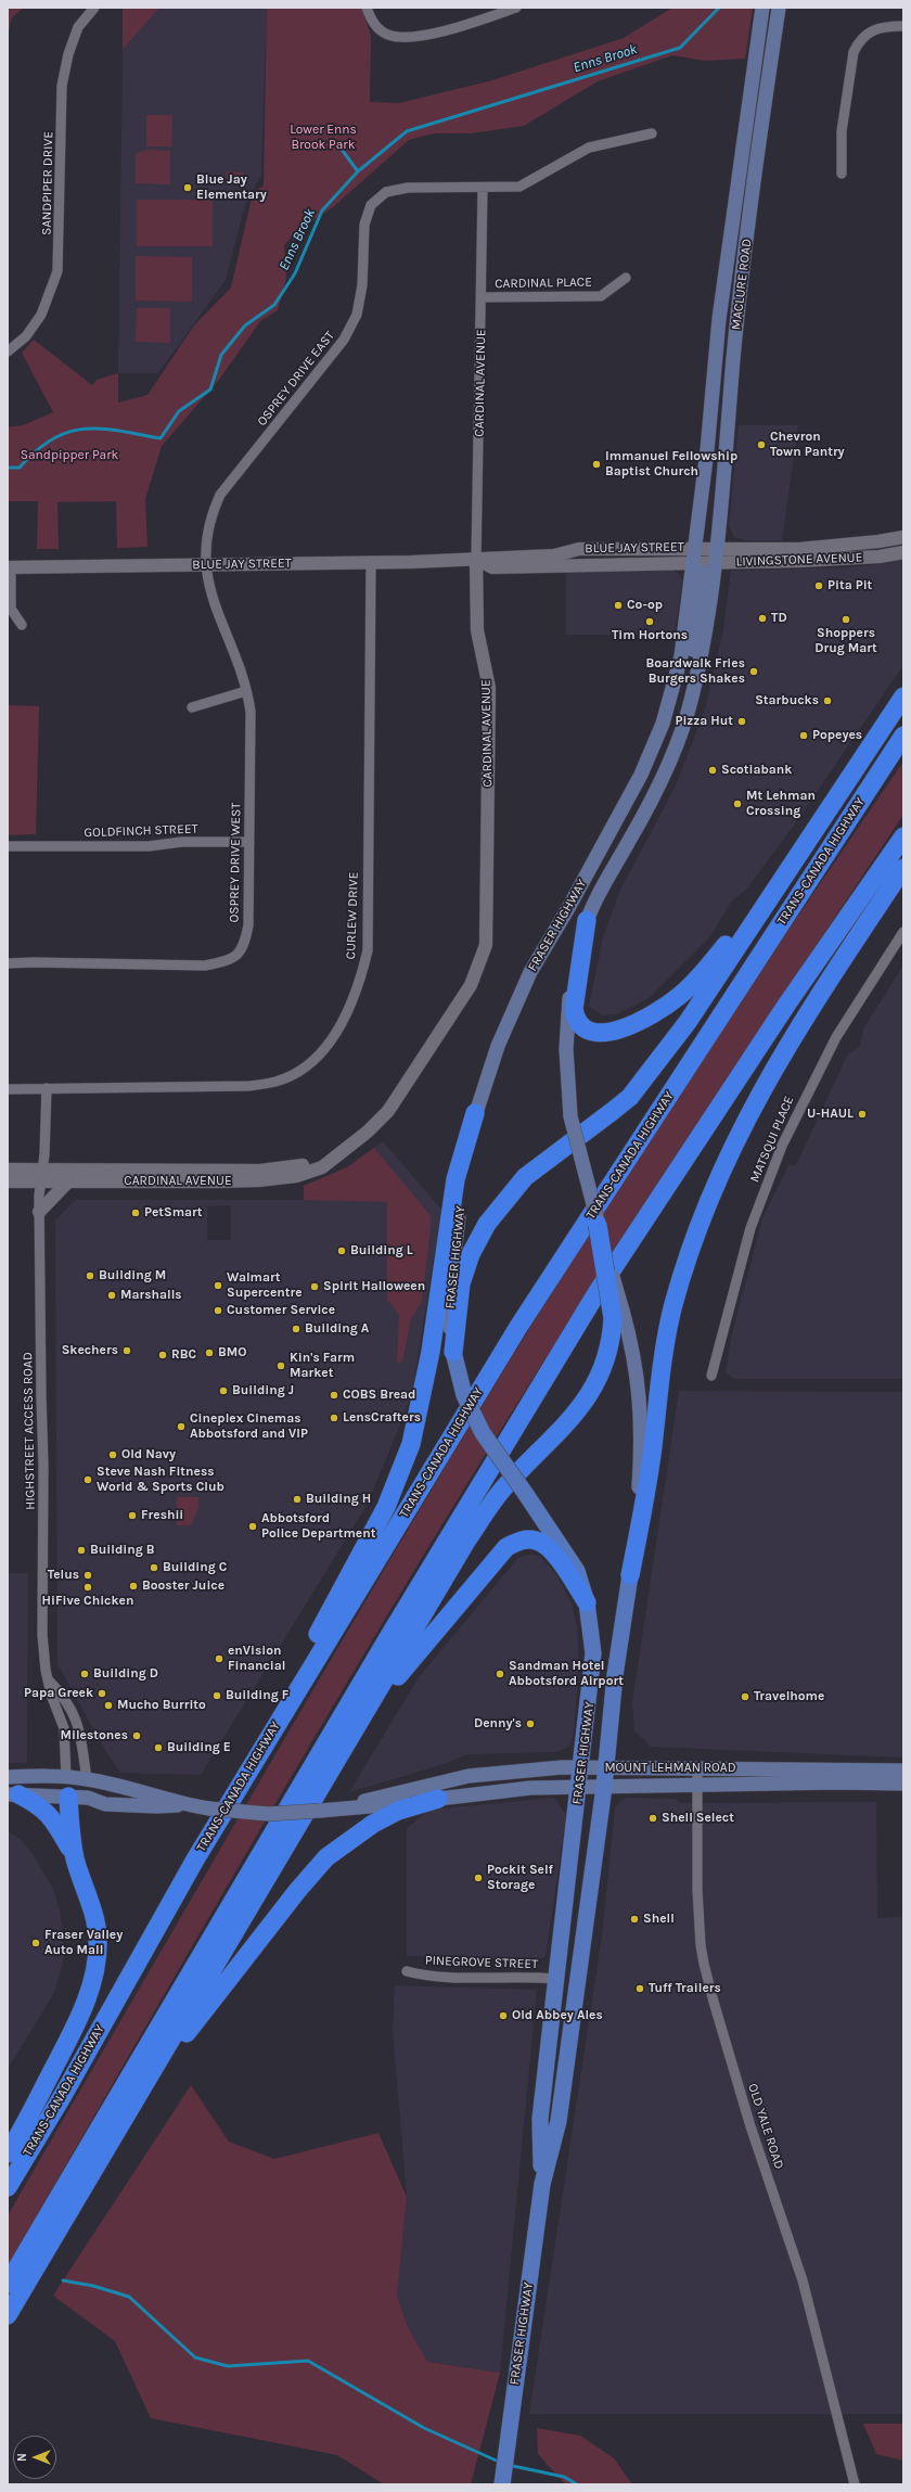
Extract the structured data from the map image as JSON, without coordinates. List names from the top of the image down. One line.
{"streets":{"highway":["TRANS-CANADA HIGHWAY"],"main road":["MACLURE ROAD","FRASER HIGHWAY","MOUNT LEHMAN ROAD"],"street":["SANDPIPER DRIVE","CARDINAL PLACE","OSPREY DRIVE EAST","CARDINAL AVENUE","BLUE JAY STREET","LIVINGSTONE AVENUE","GOLDFINCH STREET","OSPREY DRIVE WEST","CURLEW DRIVE","MATSQUI PLACE","HIGHSTREET ACCESS ROAD","PINEGROVE STREET","OLD YALE ROAD"]},"crossings":[["CARDINAL PLACE","CARDINAL AVENUE"],["MACLURE ROAD","BLUE JAY STREET"],["MACLURE ROAD","LIVINGSTONE AVENUE"],["MACLURE ROAD","FRASER HIGHWAY"],["OSPREY DRIVE EAST","CARDINAL AVENUE"],["OSPREY DRIVE EAST","BLUE JAY STREET"],["OSPREY DRIVE EAST","OSPREY DRIVE WEST"],["CARDINAL AVENUE","BLUE JAY STREET"],["CARDINAL AVENUE","HIGHSTREET ACCESS ROAD"],["BLUE JAY STREET","LIVINGSTONE AVENUE"],["BLUE JAY STREET","OSPREY DRIVE WEST"],["BLUE JAY STREET","CURLEW DRIVE"],["BLUE JAY STREET","FRASER HIGHWAY"],["LIVINGSTONE AVENUE","FRASER HIGHWAY"],["GOLDFINCH STREET","OSPREY DRIVE WEST"],["FRASER HIGHWAY","MOUNT LEHMAN ROAD"],["FRASER HIGHWAY","PINEGROVE STREET"],["HIGHSTREET ACCESS ROAD","MOUNT LEHMAN ROAD"],["MOUNT LEHMAN ROAD","OLD YALE ROAD"]],"water":["Enns Brook"],"parks":["Lower Enns Brook Park","Sandpipper Park"],"places":["Blue Jay Elementary","Chevron Town Pantry","Immanuel Fellowship Baptist Church","Pita Pit","Co-op","TD","Shoppers Drug Mart","Tim Hortons","Boardwalk Fries Burgers Shakes","Starbucks","Pizza Hut","Popeyes","Scotiabank","Mt Lehman Crossing","U-HAUL","PetSmart","Building L","Building M","Walmart Supercentre","Spirit Halloween","Marshalls","Customer Service","Building A","Skechers","BMO","RBC","Kin's Farm Market","Building J","COBS Bread","LensCrafters","Cineplex Cinemas Abbotsford and VIP","Old Navy","Steve Nash Fitness World & Sports Club","Building H","Freshii","Abbotsford Police Department","Building B","Building C","Telus","Booster Juice","HiFive Chicken","enVision Financial","Building D","Sandman Hotel Abbotsford Airport","Papa Greek","Building F","Travelhome","Mucho Burrito","Denny's","Milestones","Building E","Shell Select","Pockit Self Storage","Shell","Fraser Valley Auto Mall","Tuff Trailers","Old Abbey Ales"],"north":"left"}
